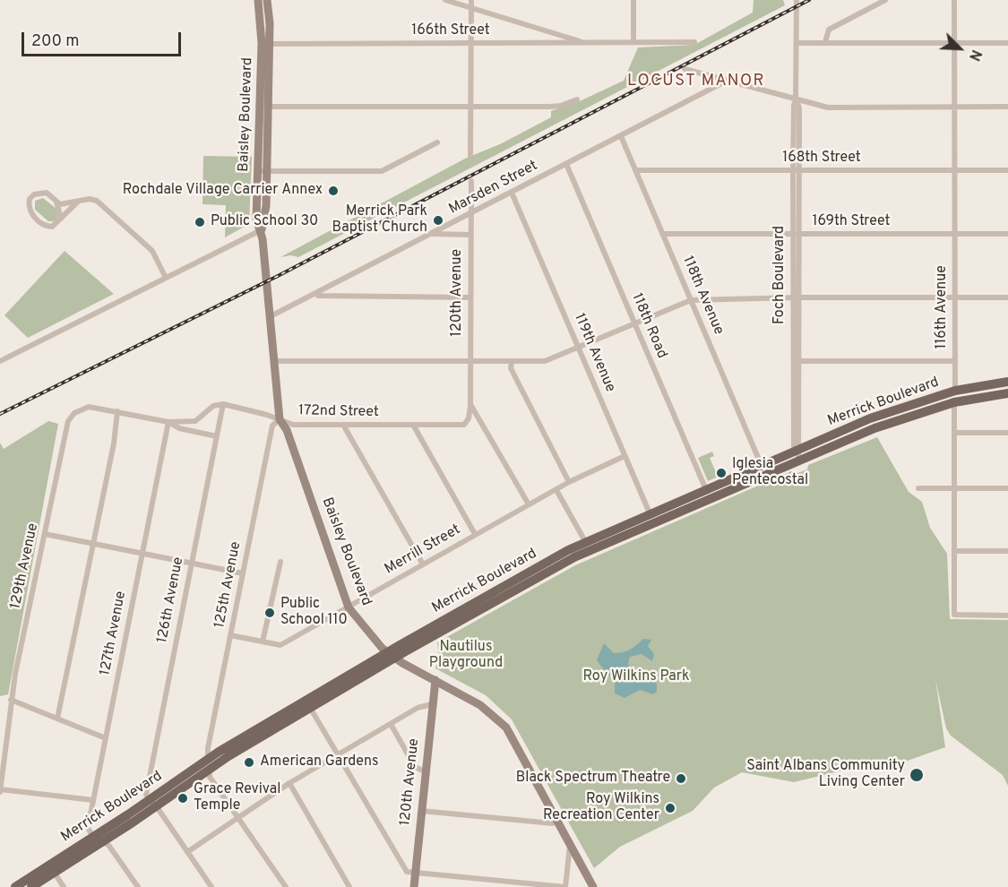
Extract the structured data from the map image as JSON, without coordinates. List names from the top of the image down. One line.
{"streets":{"main road":["Baisley Boulevard","120th Avenue","Merrick Boulevard"],"street":["166th Street","168th Street","Marsden Street","169th Street","Foch Boulevard","118th Avenue","116th Avenue","118th Road","119th Avenue","172nd Street","Merrill Street","129th Avenue","125th Avenue","126th Avenue","127th Avenue"]},"crossings":[["166th Street","Baisley Boulevard"],["Baisley Boulevard","Marsden Street"],["Baisley Boulevard","120th Avenue"],["Baisley Boulevard","Merrick Boulevard"],["Baisley Boulevard","172nd Street"],["Baisley Boulevard","Merrill Street"],["Baisley Boulevard","125th Avenue"],["168th Street","Foch Boulevard"],["168th Street","118th Avenue"],["168th Street","116th Avenue"],["Marsden Street","120th Avenue"],["Marsden Street","118th Avenue"],["Marsden Street","118th Road"],["Marsden Street","119th Avenue"],["169th Street","Foch Boulevard"],["169th Street","118th Avenue"],["169th Street","116th Avenue"],["Foch Boulevard","Merrick Boulevard"],["120th Avenue","172nd Street"],["118th Avenue","Merrick Boulevard"],["116th Avenue","Merrick Boulevard"],["118th Road","Merrick Boulevard"],["119th Avenue","Merrick Boulevard"],["119th Avenue","Merrill Street"],["Merrick Boulevard","125th Avenue"],["Merrick Boulevard","126th Avenue"],["Merrick Boulevard","127th Avenue"],["172nd Street","125th Avenue"],["172nd Street","126th Avenue"],["Merrill Street","125th Avenue"]],"districts":["LOCUST MANOR"],"parks":["Nautilus Playground","Roy Wilkins Park"],"places":["Rochdale Village Carrier Annex","Merrick Park Baptist Church","Public School 30","Iglesia Pentecostal","Public School 110","American Gardens","Saint Albans Community Living Center","Black Spectrum Theatre","Grace Revival Temple","Roy Wilkins Recreation Center"],"scale_bar":"200 m","north":"bottom right"}
